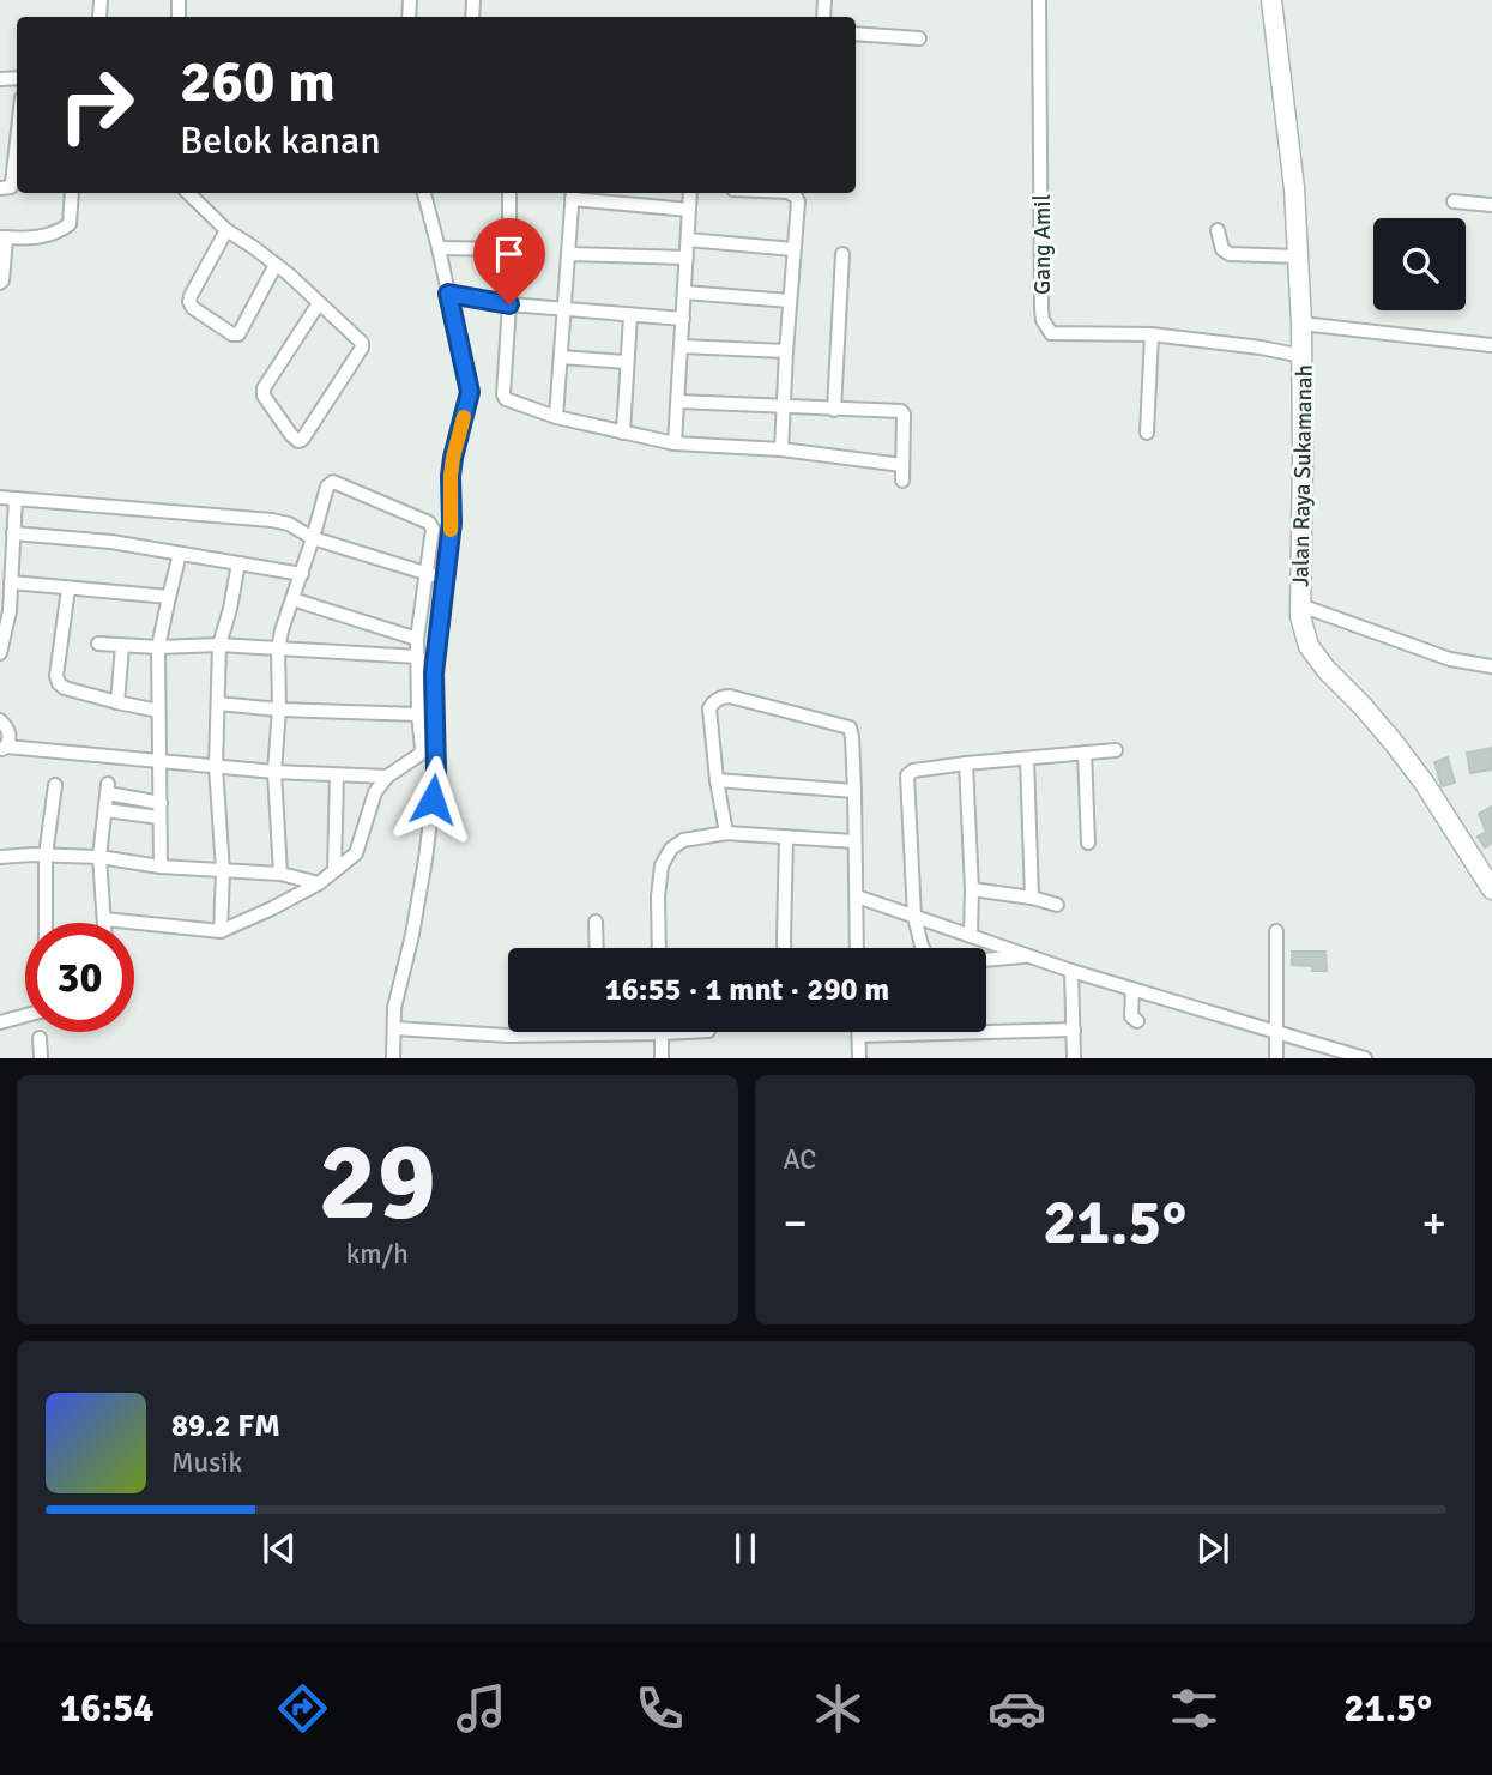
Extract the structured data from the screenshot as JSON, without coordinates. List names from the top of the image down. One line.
{"streets":{"street":["Gang Amil","Jalan Raya Sukamanah"]},"crossings":[["Gang Amil","Jalan Raya Sukamanah"]],"page":{"turn":["260 m","Belok kanan"],"limit":"30","trip":"16:55 · 1 mnt · 290 m","tile":[["29","km/h"],"AC"],"heat":["−","21.5°","+"],"song":["89.2 FM","Musik"],"tabs":["16:54","21.5°"]}}
